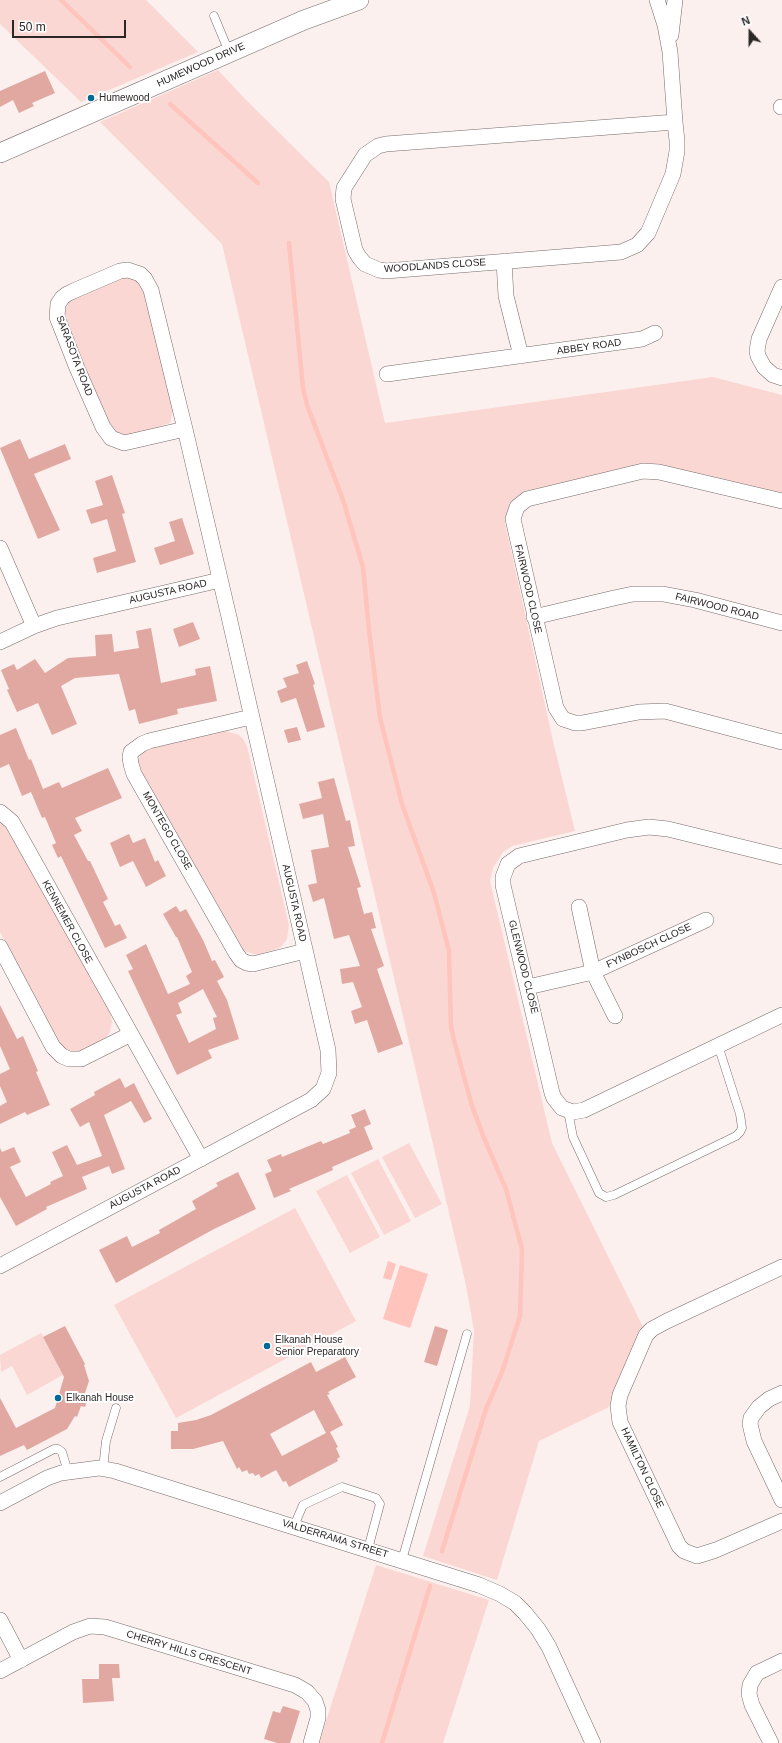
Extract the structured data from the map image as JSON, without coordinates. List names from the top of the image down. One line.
{"streets":{"street":["HUMEWOOD DRIVE","WOODLANDS CLOSE","ABBEY ROAD","SARASOTA ROAD","FAIRWOOD CLOSE","AUGUSTA ROAD","FAIRWOOD ROAD","MONTEGO CLOSE","KENNEMER CLOSE","FYNBOSCH CLOSE","GLENWOOD CLOSE","HAMILTON CLOSE","VALDERRAMA STREET","CHERRY HILLS CRESCENT"]},"crossings":[["SARASOTA ROAD","AUGUSTA ROAD"],["FAIRWOOD CLOSE","FAIRWOOD ROAD"],["AUGUSTA ROAD","MONTEGO CLOSE"],["AUGUSTA ROAD","KENNEMER CLOSE"],["FYNBOSCH CLOSE","GLENWOOD CLOSE"]],"places":["Humewood","Elkanah House Senior Preparatory","Elkanah House"],"scale_bar":"50 m","north":"top"}
